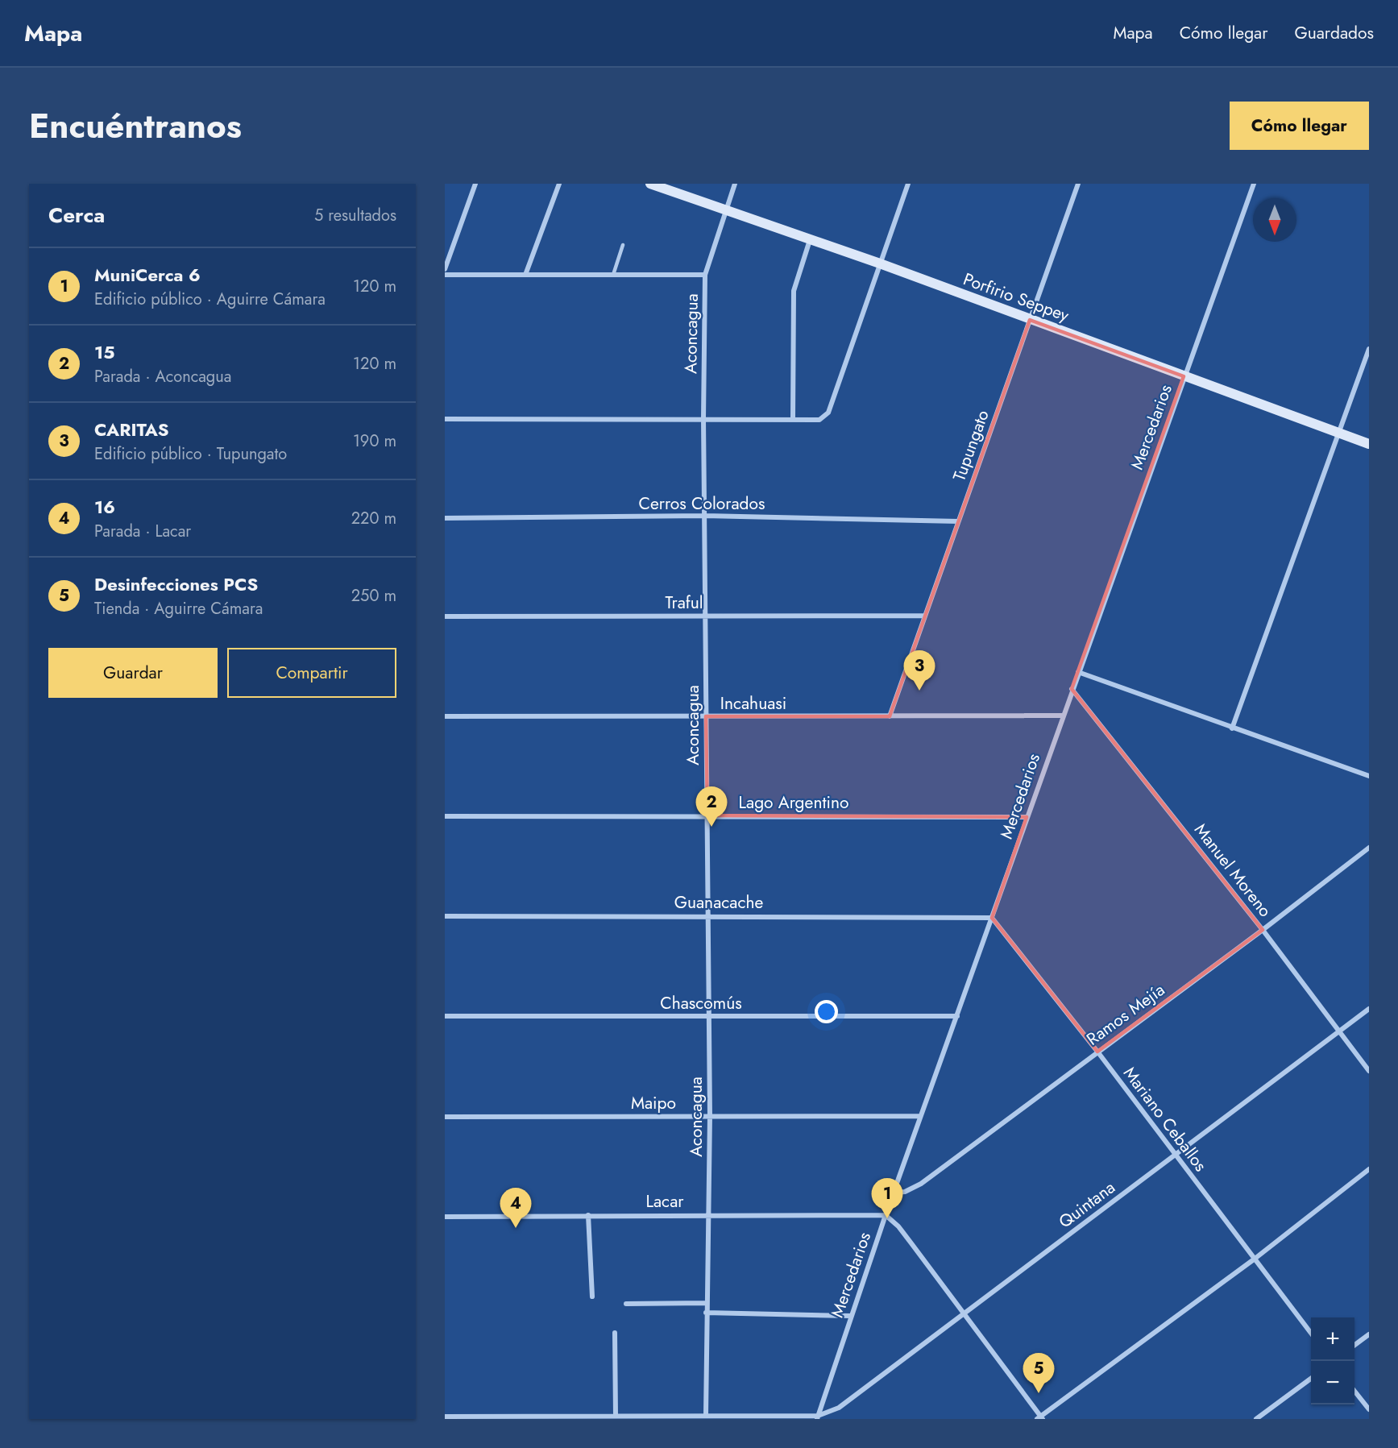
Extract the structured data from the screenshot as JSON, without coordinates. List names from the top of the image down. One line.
{"streets":{"main road":["Porfirio Seppey"],"street":["Aconcagua","Mercedarios","Tupungato","Cerros Colorados","Traful","Incahuasi","Lago Argentino","Manuel Moreno","Guanacache","Chascomús","Ramos Mejía","Maipo","Mariano Ceballos","Lacar","Quintana"]},"crossings":[["Porfirio Seppey","Aconcagua"],["Porfirio Seppey","Mercedarios"],["Porfirio Seppey","Tupungato"],["Aconcagua","Cerros Colorados"],["Aconcagua","Traful"],["Aconcagua","Incahuasi"],["Aconcagua","Lago Argentino"],["Aconcagua","Guanacache"],["Aconcagua","Chascomús"],["Aconcagua","Maipo"],["Aconcagua","Lacar"],["Mercedarios","Incahuasi"],["Mercedarios","Lago Argentino"],["Mercedarios","Manuel Moreno"],["Mercedarios","Guanacache"],["Mercedarios","Chascomús"],["Mercedarios","Ramos Mejía"],["Mercedarios","Maipo"],["Mercedarios","Mariano Ceballos"],["Mercedarios","Lacar"],["Mercedarios","Quintana"],["Tupungato","Cerros Colorados"],["Tupungato","Traful"],["Tupungato","Incahuasi"],["Manuel Moreno","Ramos Mejía"],["Manuel Moreno","Quintana"],["Guanacache","Mariano Ceballos"],["Ramos Mejía","Mariano Ceballos"],["Mariano Ceballos","Quintana"]],"north":"bottom","page":{"header":"Mapa","nav":["Mapa","Cómo llegar","Guardados"],"title":"Encuéntranos","buttons":["Cómo llegar",["Guardar","Compartir"]],"heading":["Cerca","5 resultados"],"list":[{"mark":"1","name":"MuniCerca 6","note":"Edificio público · Aguirre Cámara","value":"120 m"},{"mark":"2","name":"15","note":"Parada · Aconcagua","value":"120 m"},{"mark":"3","name":"CARITAS","note":"Edificio público · Tupungato","value":"190 m"},{"mark":"4","name":"16","note":"Parada · Lacar","value":"220 m"},{"mark":"5","name":"Desinfecciones PCS","note":"Tienda · Aguirre Cámara","value":"250 m"}],"pins":["3","2","1","4","5"],"map_buttons":["+","−"]}}
